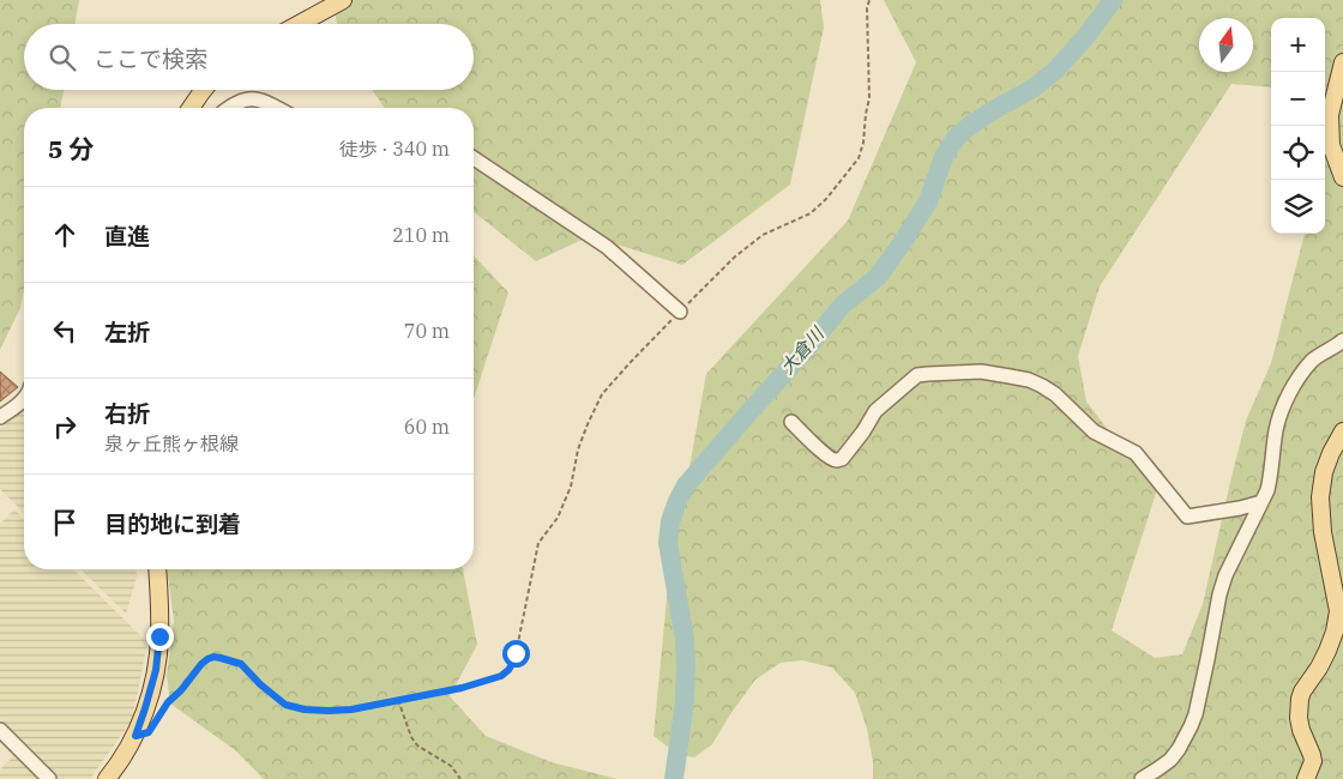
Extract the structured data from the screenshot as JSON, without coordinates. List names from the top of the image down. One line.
{"water":["大倉川"],"north":"top","page":{"map_buttons":["+","−"],"search":"ここで検索","heading":["5 分","徒歩 · 340 m"],"list":[["直進","210 m"],["左折","70 m"],["右折","泉ヶ丘熊ヶ根線","60 m"],"目的地に到着"]}}
